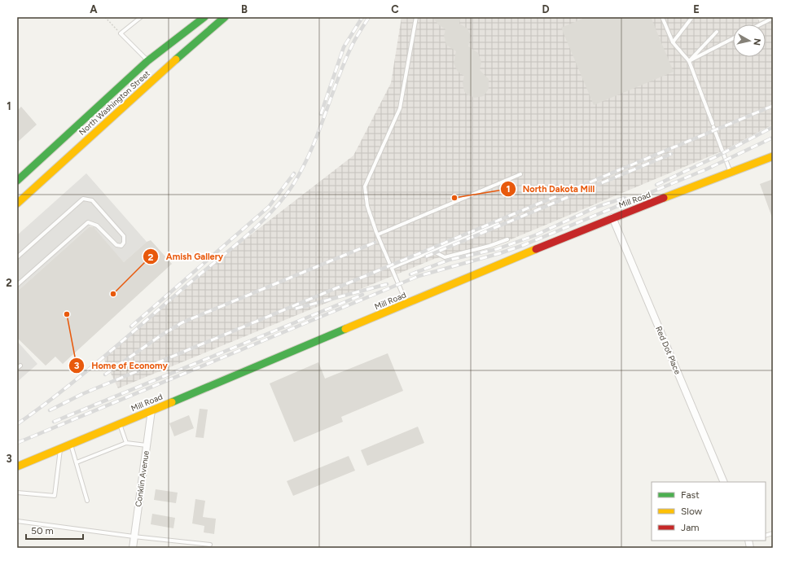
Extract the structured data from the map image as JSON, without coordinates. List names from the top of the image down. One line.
{"streets":{"street":["North Washington Street","Mill Road","Red Dot Place","Conklin Avenue"]},"crossings":[["Mill Road","Red Dot Place"],["Mill Road","Conklin Avenue"]],"places":["North Dakota Mill","Amish Gallery","Home of Economy"],"legend":["Fast","Slow","Jam"],"scale_bar":"50 m","north":"right","grid":{"columns":["A","B","C","D","E"],"rows":["1","2","3"]}}
